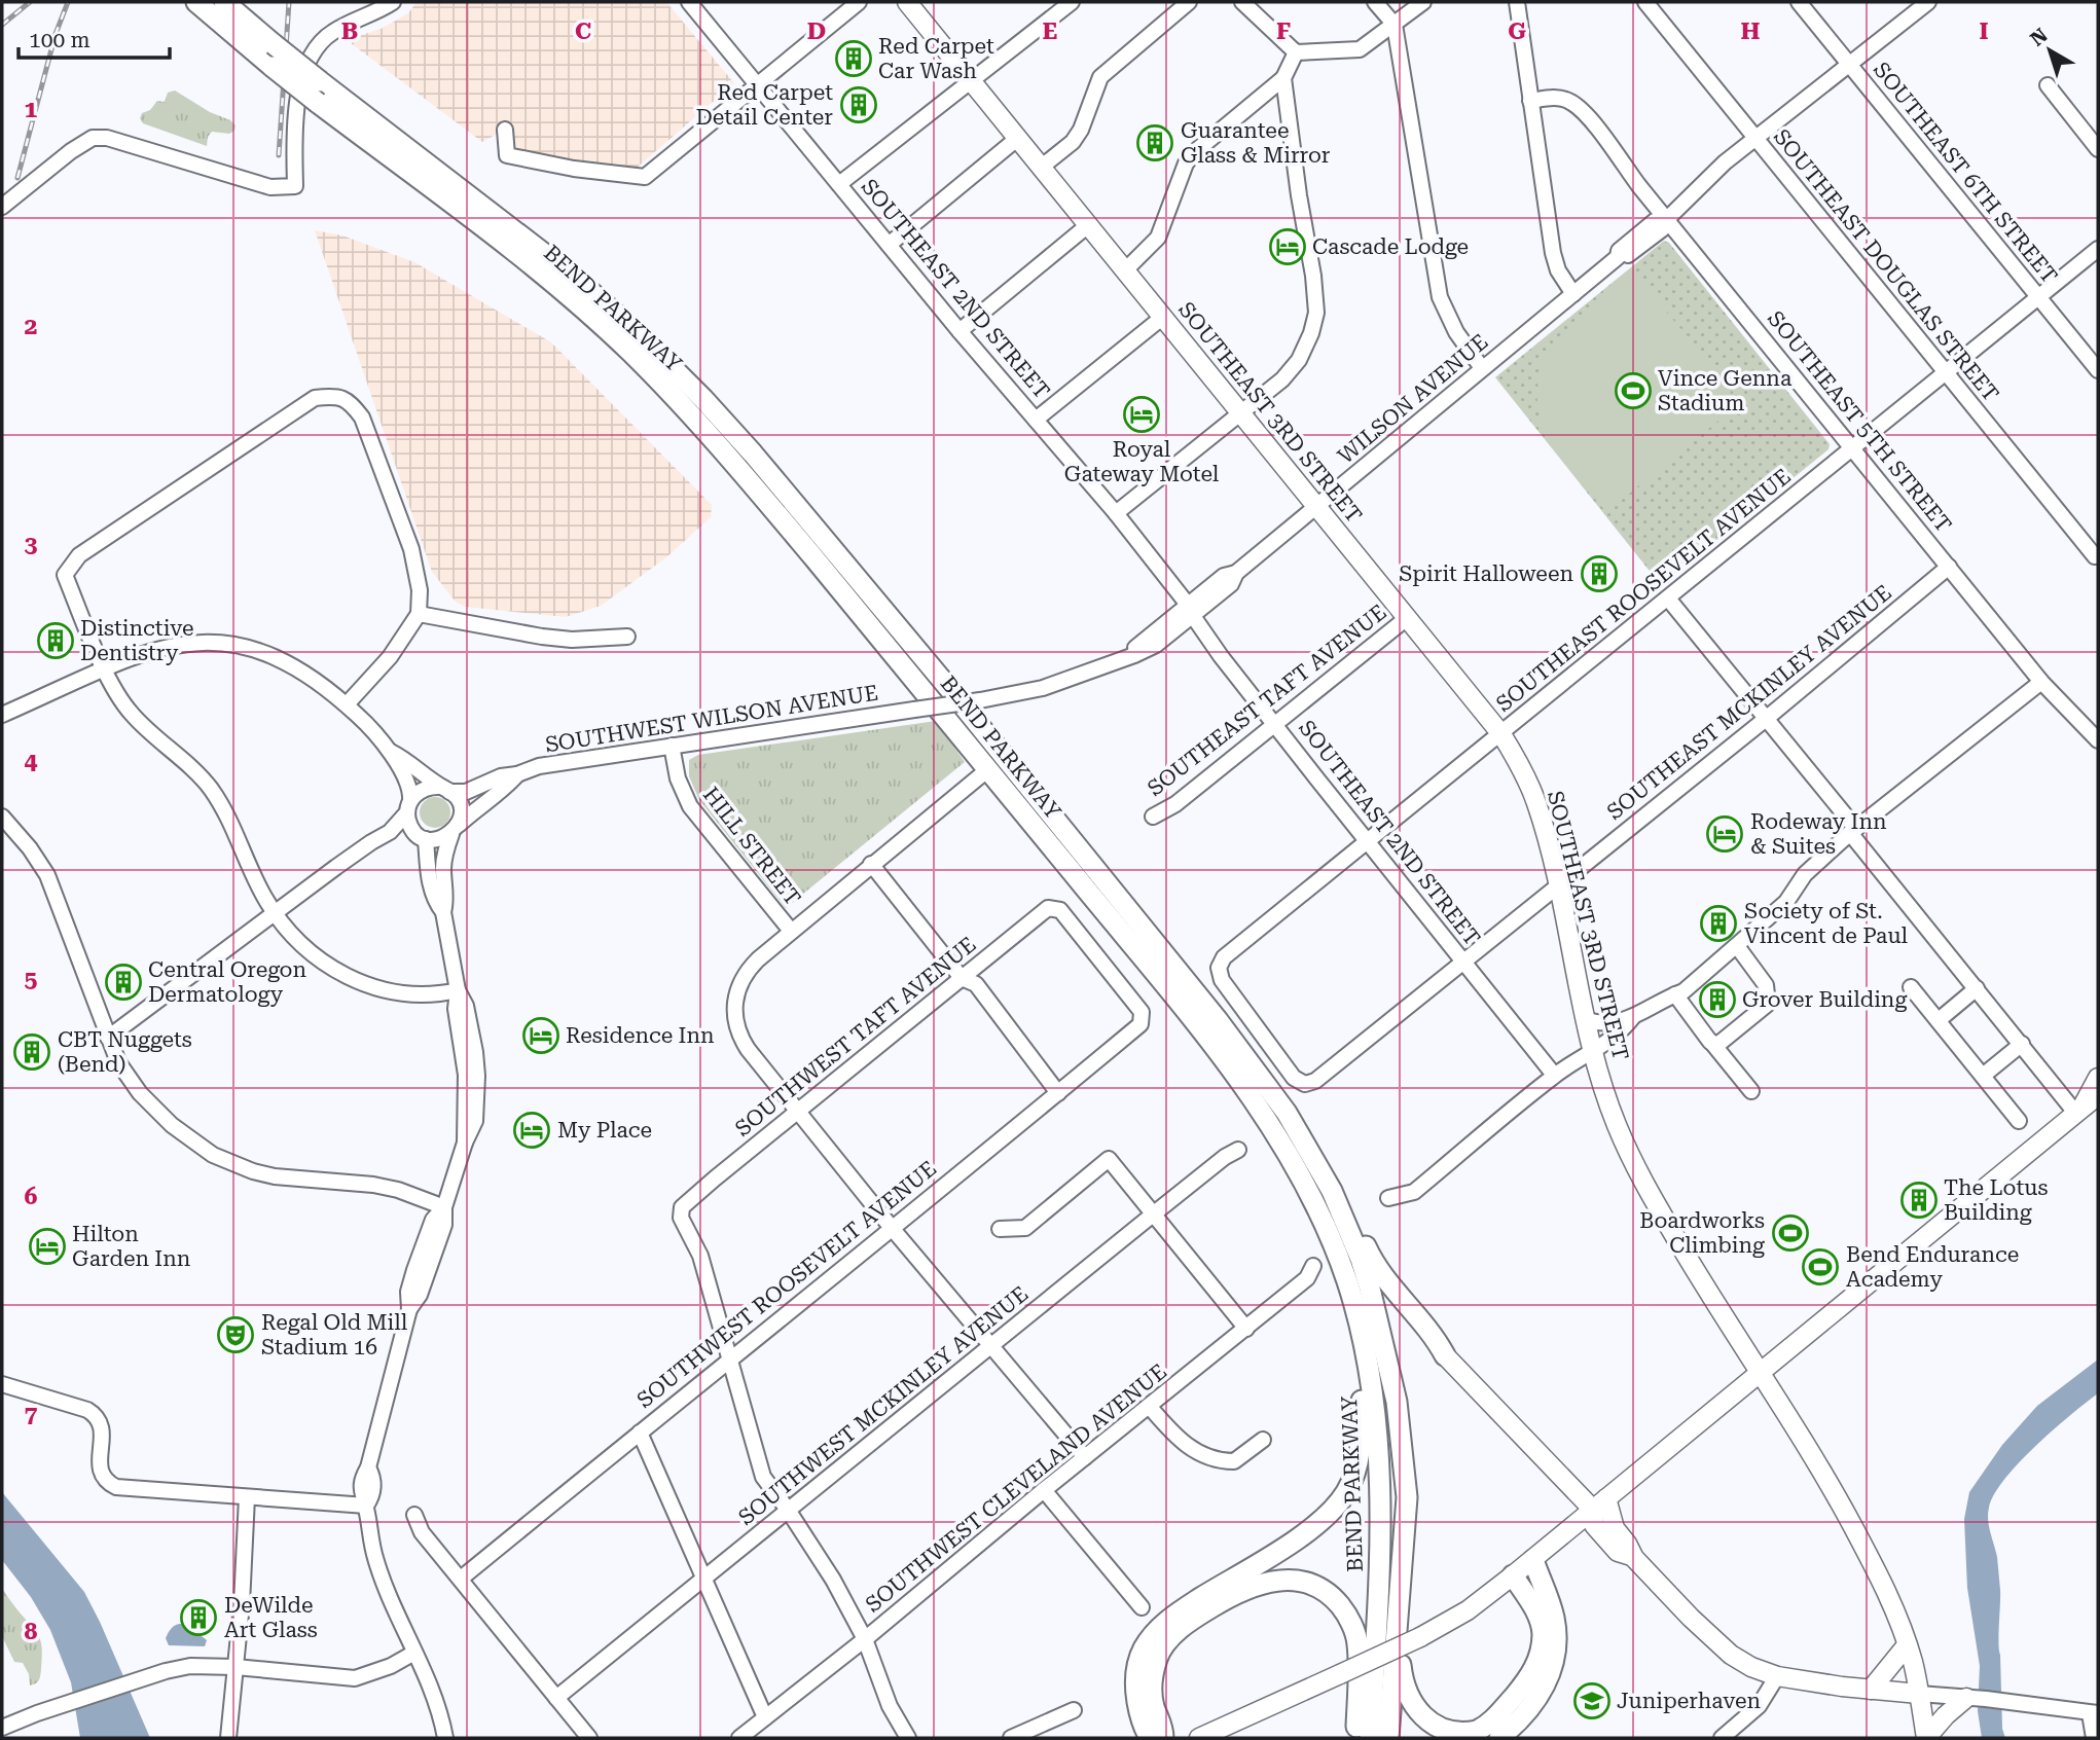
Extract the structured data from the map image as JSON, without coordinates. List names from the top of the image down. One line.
{"streets":{"highway":["BEND PARKWAY"],"main road":["SOUTHEAST 3RD STREET"],"street":["SOUTHEAST 6TH STREET","SOUTHEAST DOUGLAS STREET","SOUTHEAST 2ND STREET","WILSON AVENUE","SOUTHEAST 5TH STREET","SOUTHEAST ROOSEVELT AVENUE","SOUTHEAST TAFT AVENUE","SOUTHEAST MCKINLEY AVENUE","SOUTHWEST WILSON AVENUE","HILL STREET","SOUTHWEST TAFT AVENUE","SOUTHWEST ROOSEVELT AVENUE","SOUTHWEST MCKINLEY AVENUE","SOUTHWEST CLEVELAND AVENUE"]},"crossings":[["SOUTHEAST 6TH STREET","WILSON AVENUE"],["SOUTHEAST 6TH STREET","SOUTHEAST ROOSEVELT AVENUE"],["SOUTHEAST DOUGLAS STREET","WILSON AVENUE"],["SOUTHEAST DOUGLAS STREET","SOUTHEAST ROOSEVELT AVENUE"],["SOUTHEAST 2ND STREET","WILSON AVENUE"],["SOUTHEAST 2ND STREET","SOUTHEAST ROOSEVELT AVENUE"],["SOUTHEAST 2ND STREET","SOUTHEAST TAFT AVENUE"],["SOUTHEAST 2ND STREET","SOUTHEAST MCKINLEY AVENUE"],["WILSON AVENUE","SOUTHEAST 3RD STREET"],["WILSON AVENUE","SOUTHEAST 5TH STREET"],["WILSON AVENUE","SOUTHWEST WILSON AVENUE"],["SOUTHEAST 3RD STREET","SOUTHEAST ROOSEVELT AVENUE"],["SOUTHEAST 3RD STREET","SOUTHEAST TAFT AVENUE"],["SOUTHEAST 3RD STREET","SOUTHEAST MCKINLEY AVENUE"],["SOUTHEAST 5TH STREET","SOUTHEAST ROOSEVELT AVENUE"],["SOUTHEAST 5TH STREET","SOUTHEAST MCKINLEY AVENUE"],["SOUTHEAST ROOSEVELT AVENUE","SOUTHEAST MCKINLEY AVENUE"],["SOUTHWEST WILSON AVENUE","HILL STREET"],["SOUTHWEST TAFT AVENUE","SOUTHWEST ROOSEVELT AVENUE"]],"places":{"building":["Red Carpet Car Wash","Red Carpet Detail Center","Guarantee Glass & Mirror","Spirit Halloween","Distinctive Dentistry","Society of St. Vincent de Paul","Central Oregon Dermatology","Grover Building","CBT Nuggets (Bend)","The Lotus Building","DeWilde Art Glass"],"hotel":["Cascade Lodge","Royal Gateway Motel","Rodeway Inn & Suites","Residence Inn","My Place","Hilton Garden Inn"],"sports":["Vince Genna Stadium","Boardworks Climbing","Bend Endurance Academy"],"theatre":["Regal Old Mill Stadium 16"],"school or university":["Juniperhaven"]},"scale_bar":"100 m","north":"top left","grid":{"columns":["B","C","D","E","F","G","H","I"],"rows":["1","2","3","4","5","6","7","8"]}}
